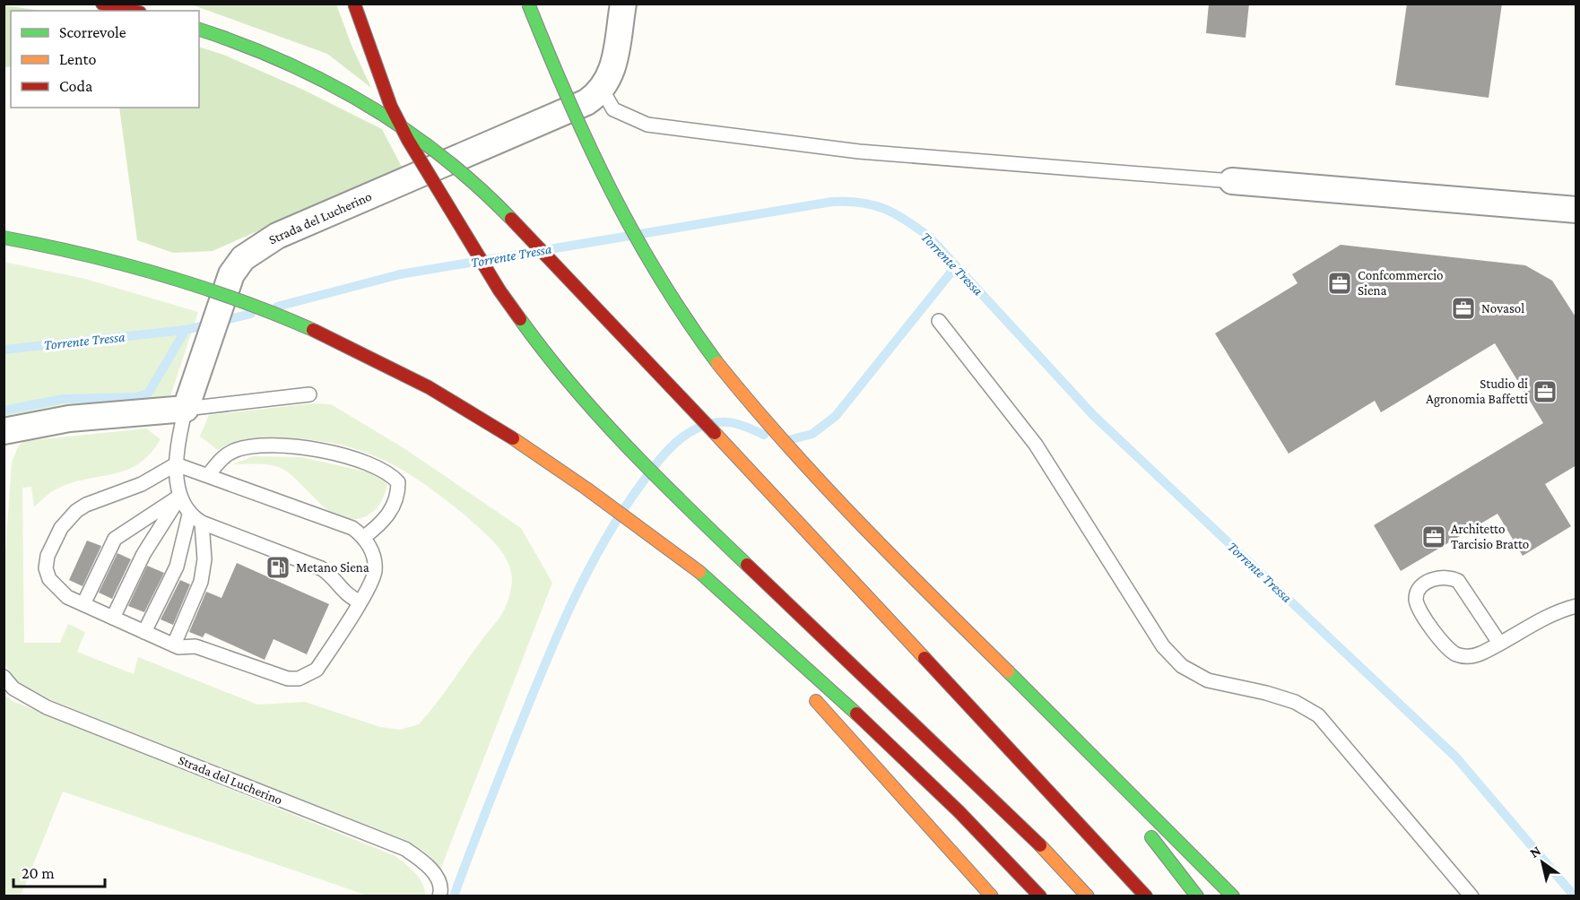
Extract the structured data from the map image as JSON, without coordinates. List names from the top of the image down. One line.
{"streets":{"street":["Strada del Lucherino"]},"water":["Torrente Tressa"],"places":{"office":["Confcommercio Siena","Novasol","Studio di Agronomia Baffetti","Architetto Tarcisio Bratto"],"fuel station":["Metano Siena"]},"legend":["Scorrevole","Lento","Coda"],"scale_bar":"20 m","north":"top left"}
